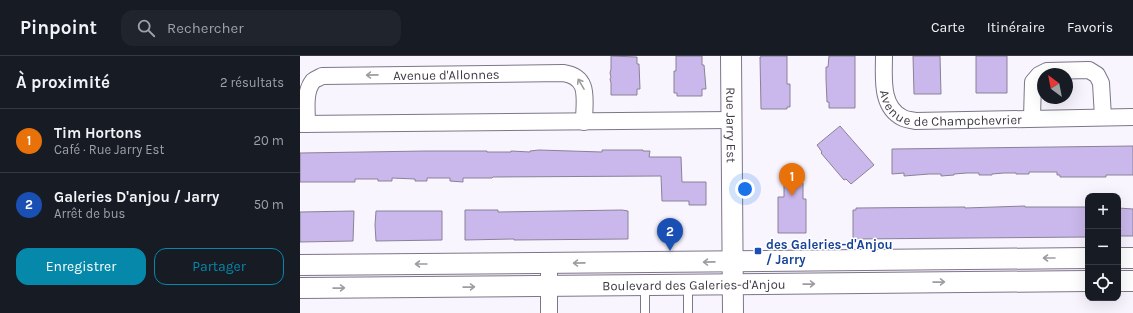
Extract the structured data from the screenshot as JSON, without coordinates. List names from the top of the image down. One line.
{"streets":{"street":["Avenue d'Allonnes","Avenue de Champchevrier","Rue Jarry Est","Boulevard des Galeries-d'Anjou"]},"crossings":[["Avenue d'Allonnes","Rue Jarry Est"],["Rue Jarry Est","Boulevard des Galeries-d'Anjou"]],"places":{"transit":["des Galeries-d'Anjou / Jarry"]},"north":"top left","page":{"header":"Pinpoint","search":"Rechercher","nav":["Carte","Itinéraire","Favoris"],"heading":["À proximité","2 résultats"],"list":[{"mark":"1","name":"Tim Hortons","note":"Café · Rue Jarry Est","value":"20 m"},{"mark":"2","name":"Galeries D'anjou / Jarry","note":"Arrêt de bus","value":"50 m"}],"pins":["1","2"],"map_buttons":["+","−"],"buttons":["Enregistrer","Partager"]}}
